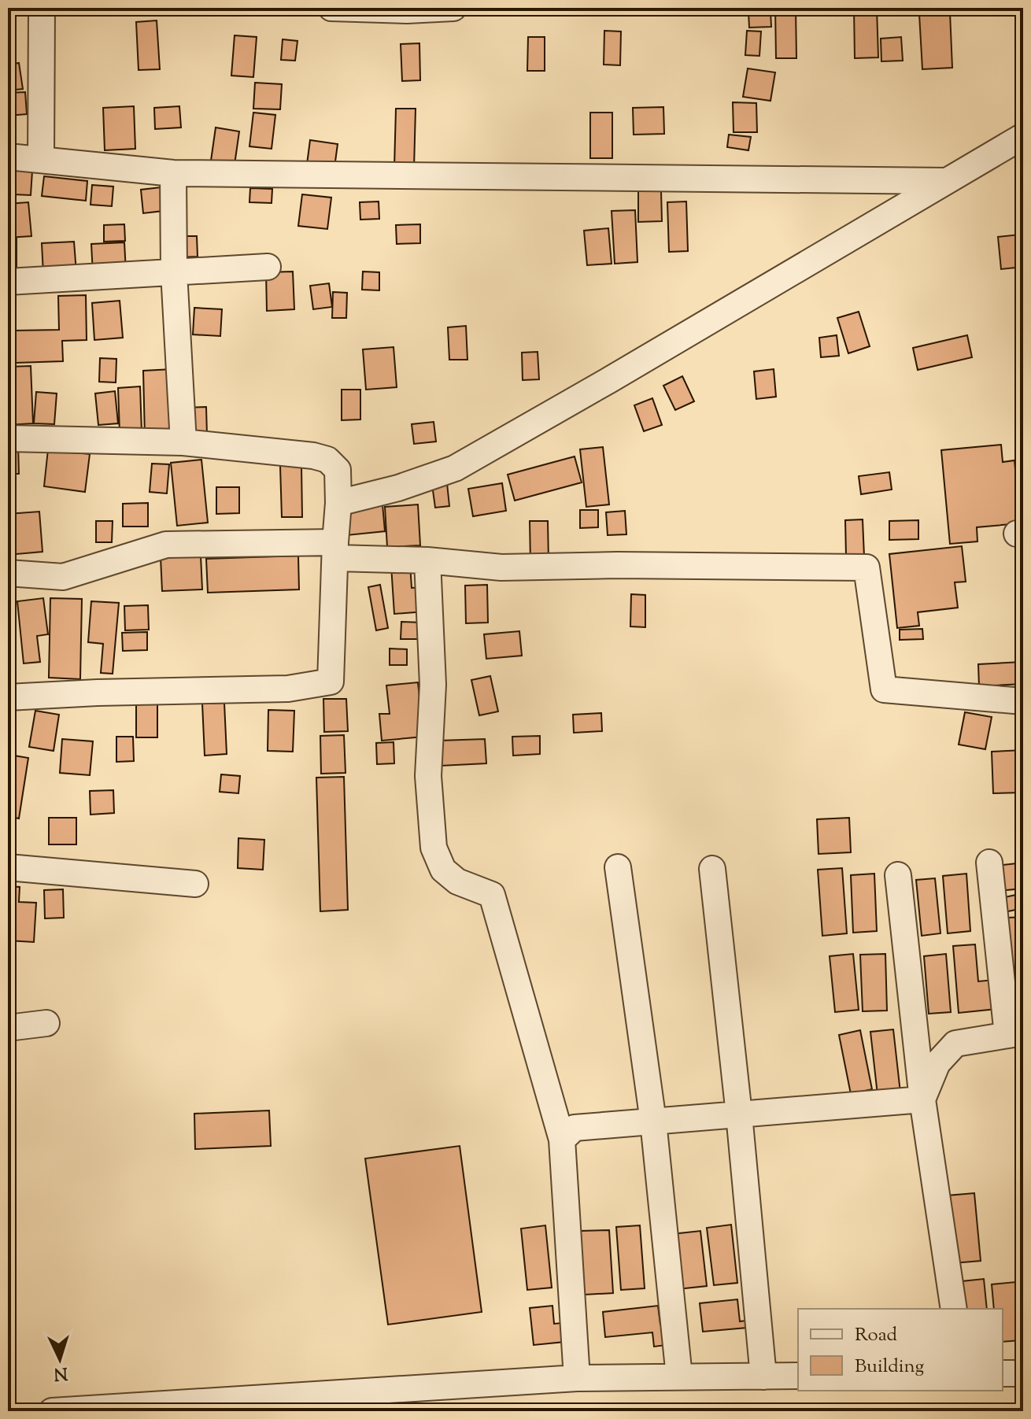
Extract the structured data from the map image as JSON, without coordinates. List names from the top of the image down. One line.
{"legend":["Road","Building"],"north":"bottom"}
